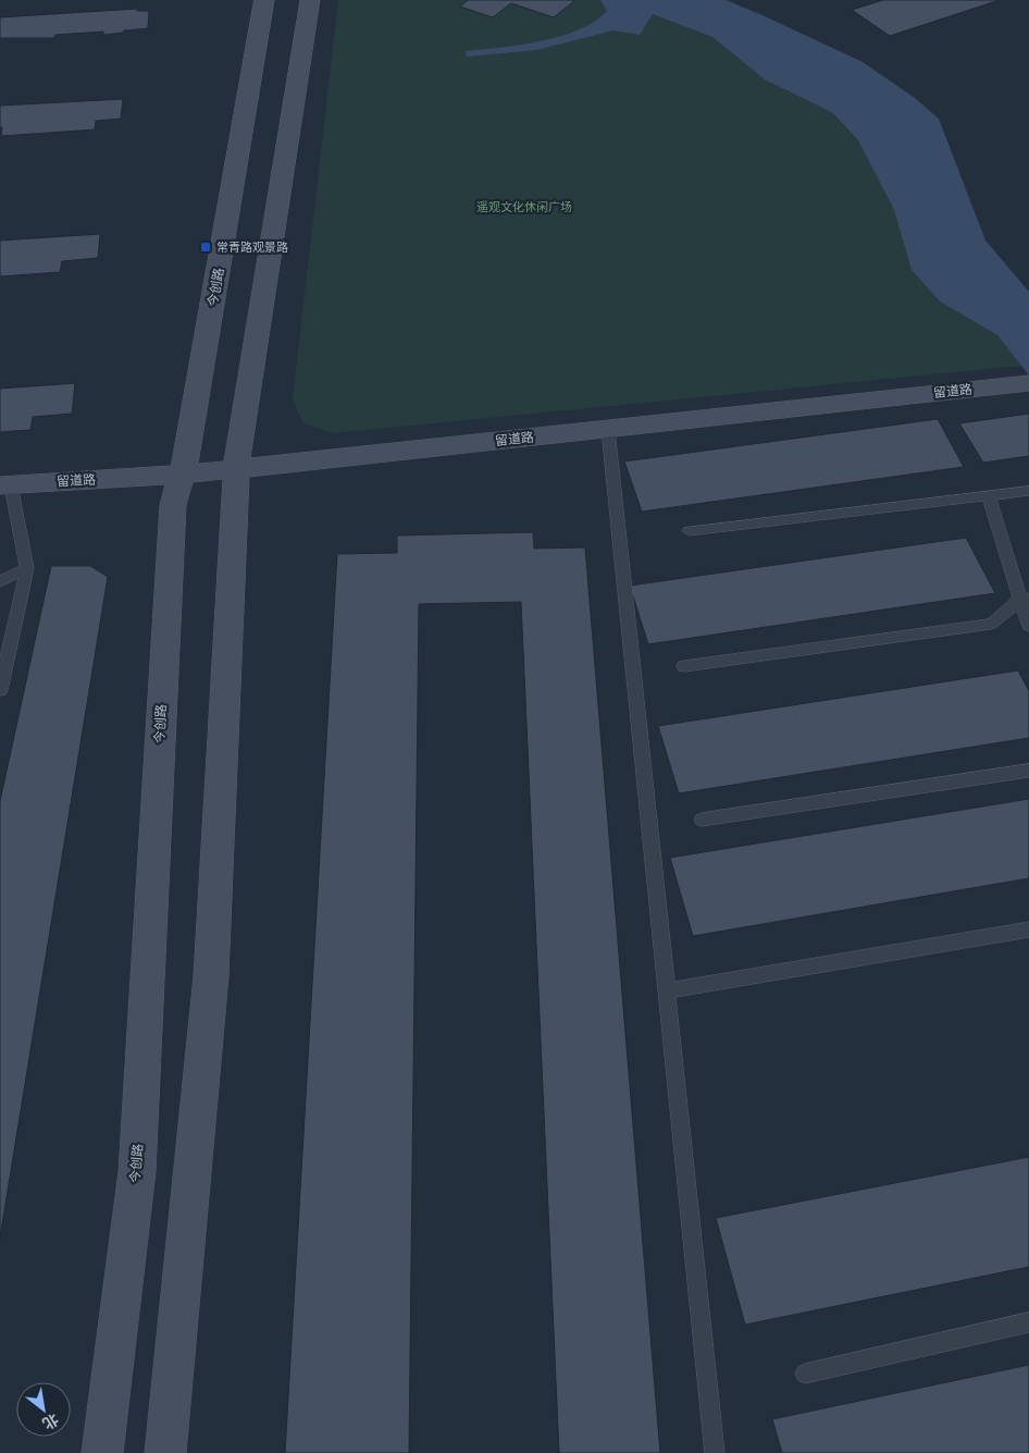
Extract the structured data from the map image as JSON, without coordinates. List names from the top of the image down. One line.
{"streets":{"main road":["今创路","留道路"]},"crossings":[["今创路","留道路"]],"parks":["遥观文化休闲广场"],"places":{"transit":["常青路观景路"]},"north":"bottom right"}
